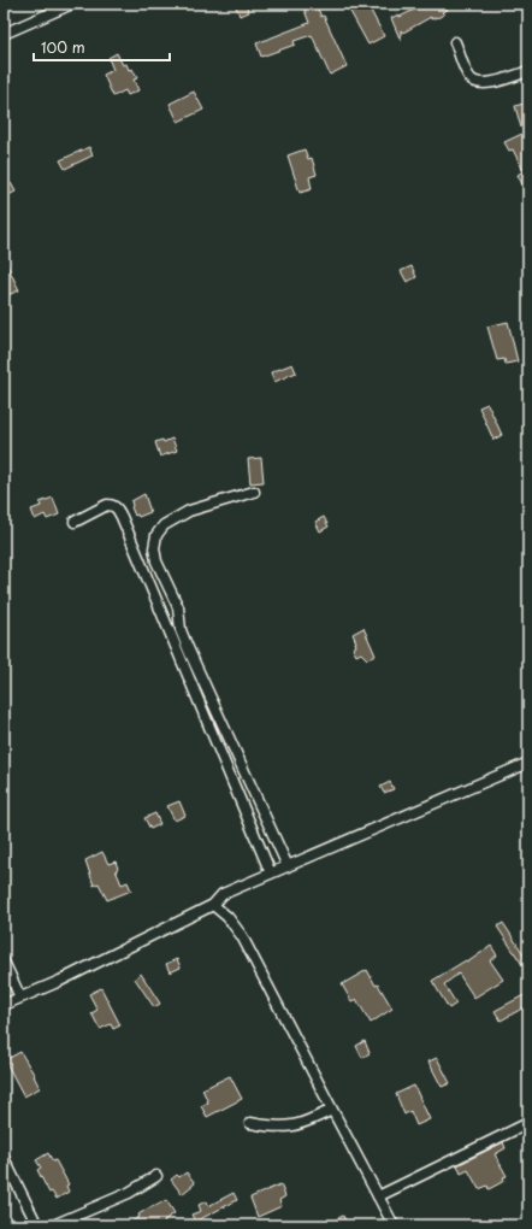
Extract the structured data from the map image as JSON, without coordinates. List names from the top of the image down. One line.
{"scale_bar":"100 m"}
